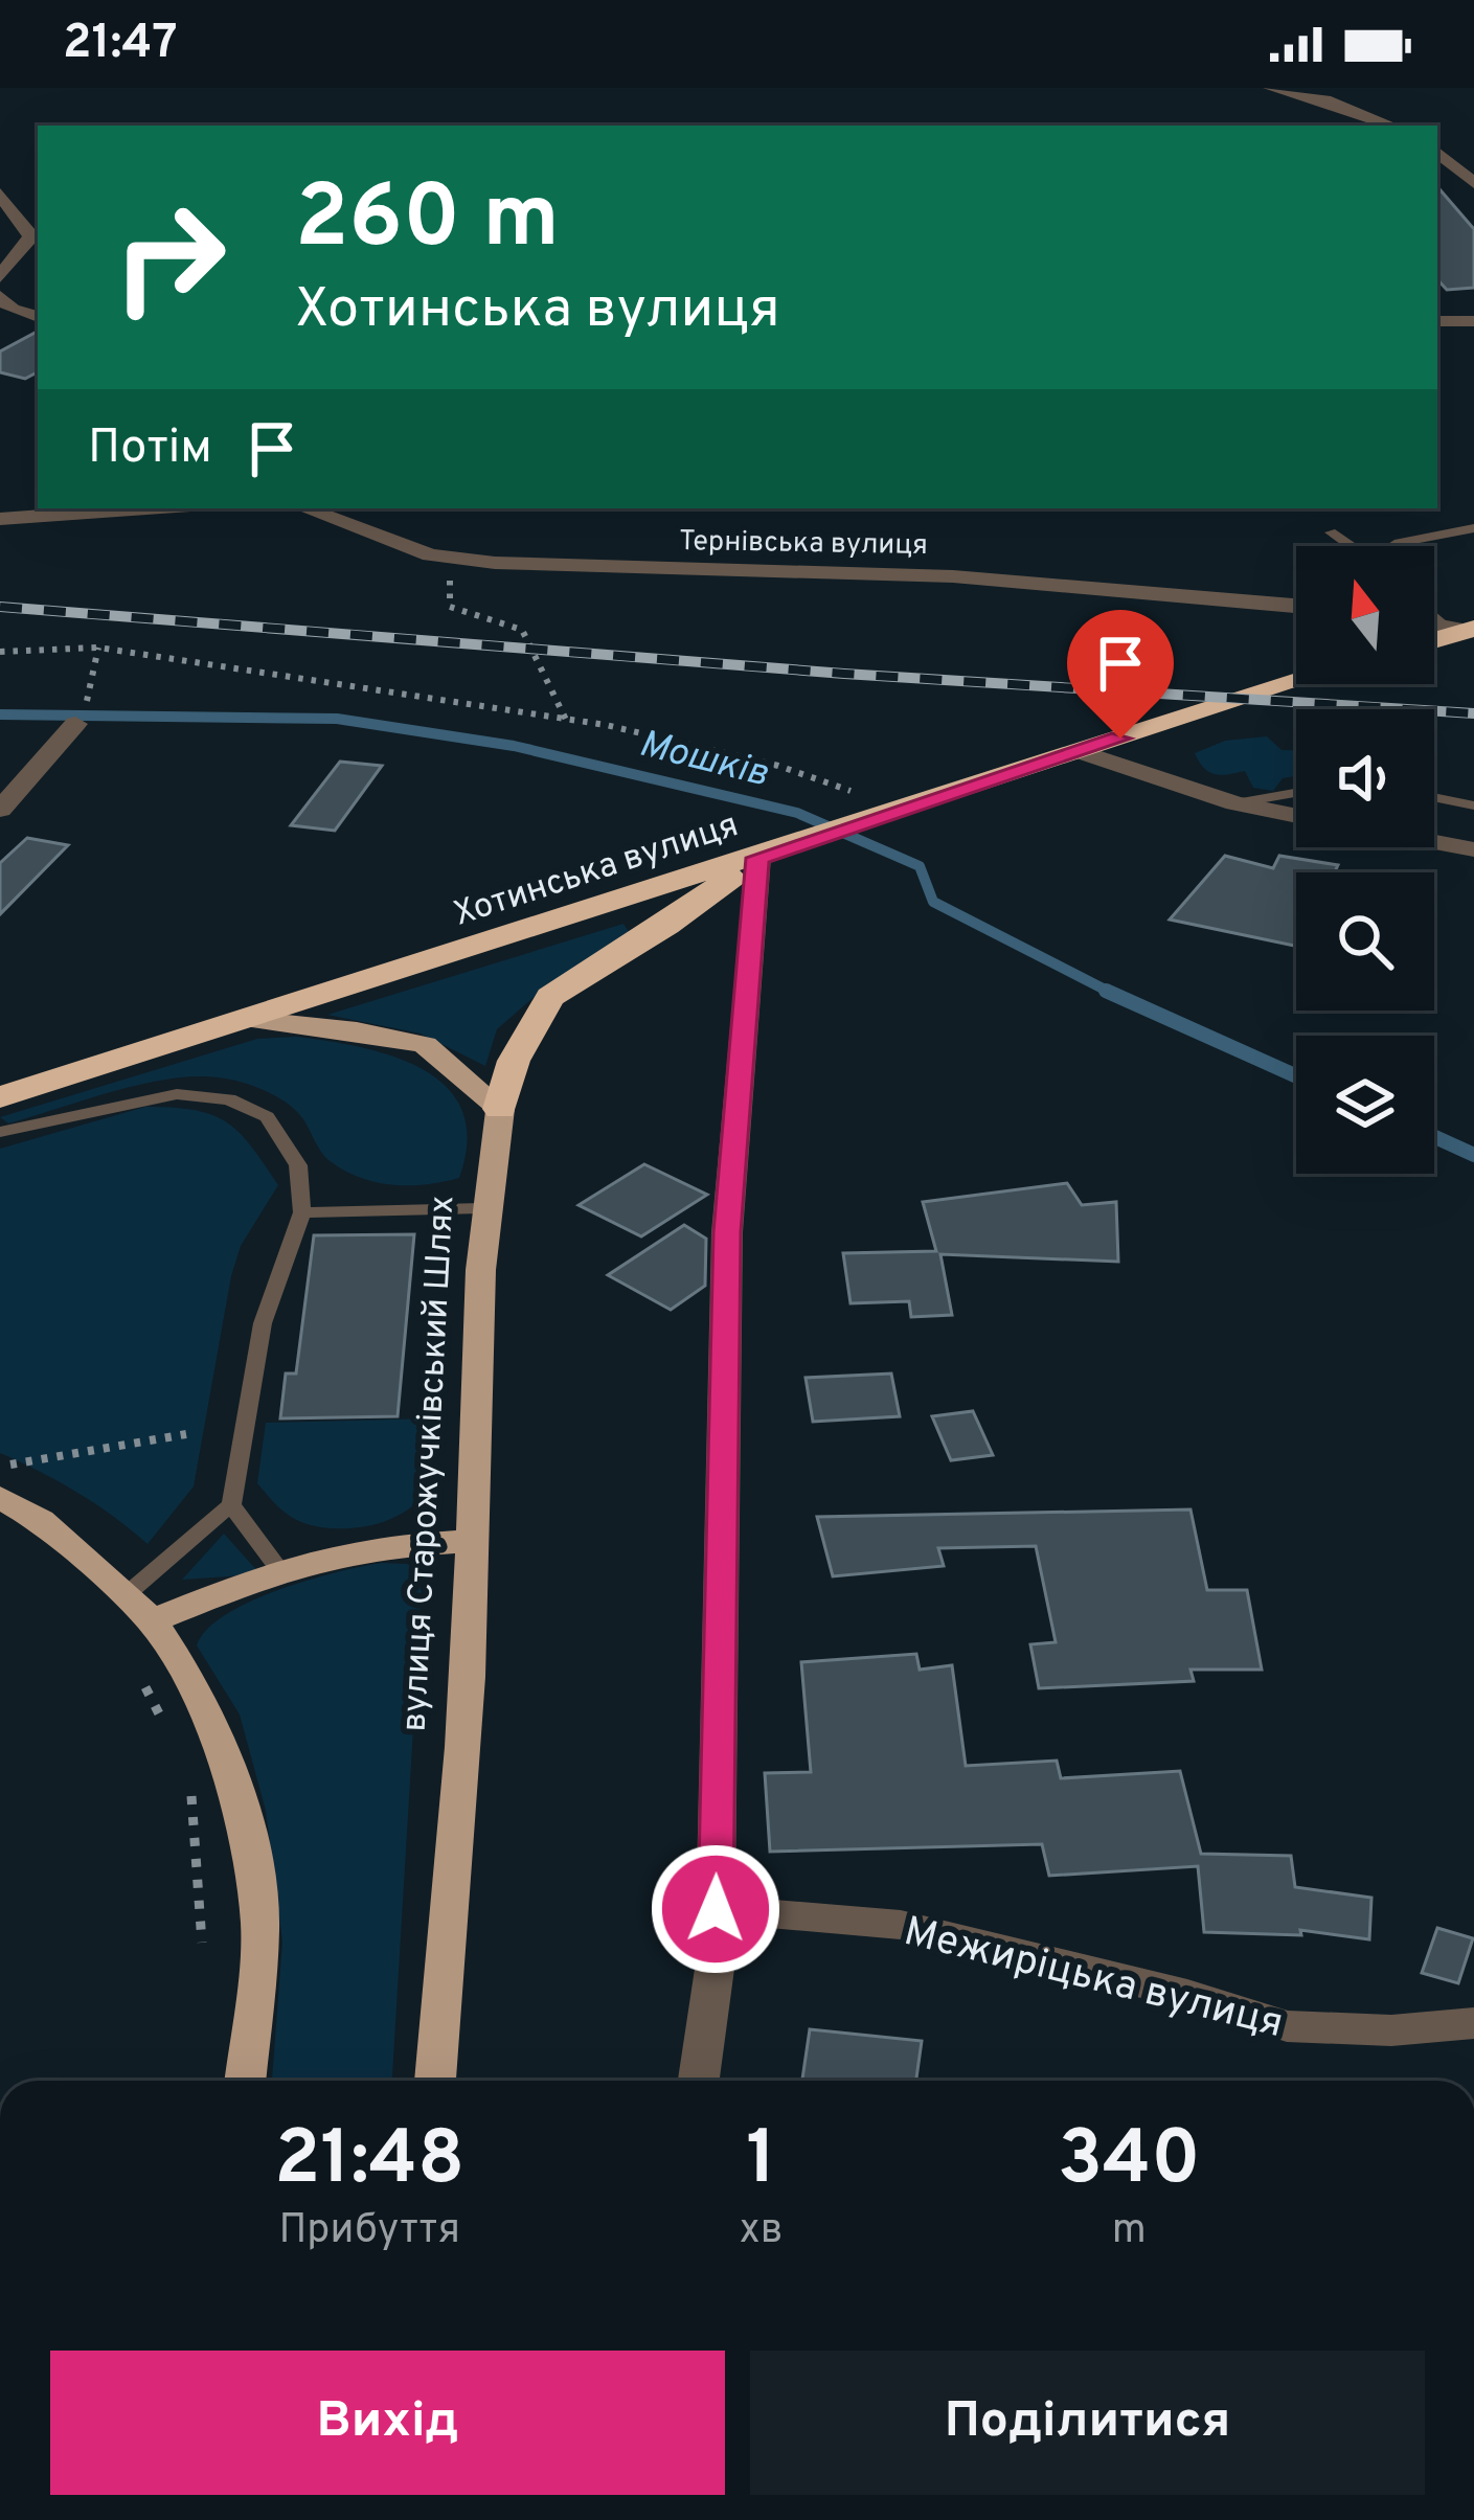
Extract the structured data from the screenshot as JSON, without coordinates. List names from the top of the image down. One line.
{"streets":{"highway":["Хотинська вулиця"],"main road":["вулиця Старожучківський Шлях"],"street":["Тернівська вулиця","Межиріцька вулиця"]},"water":["Мошків"],"north":"top","page":{"status":"21:47","turn":["260 m","Хотинська вулиця"],"then":"Потім","eta":["21:48","Прибуття","1","хв","340","m"],"buttons":["Вихід","Поділитися"]}}
